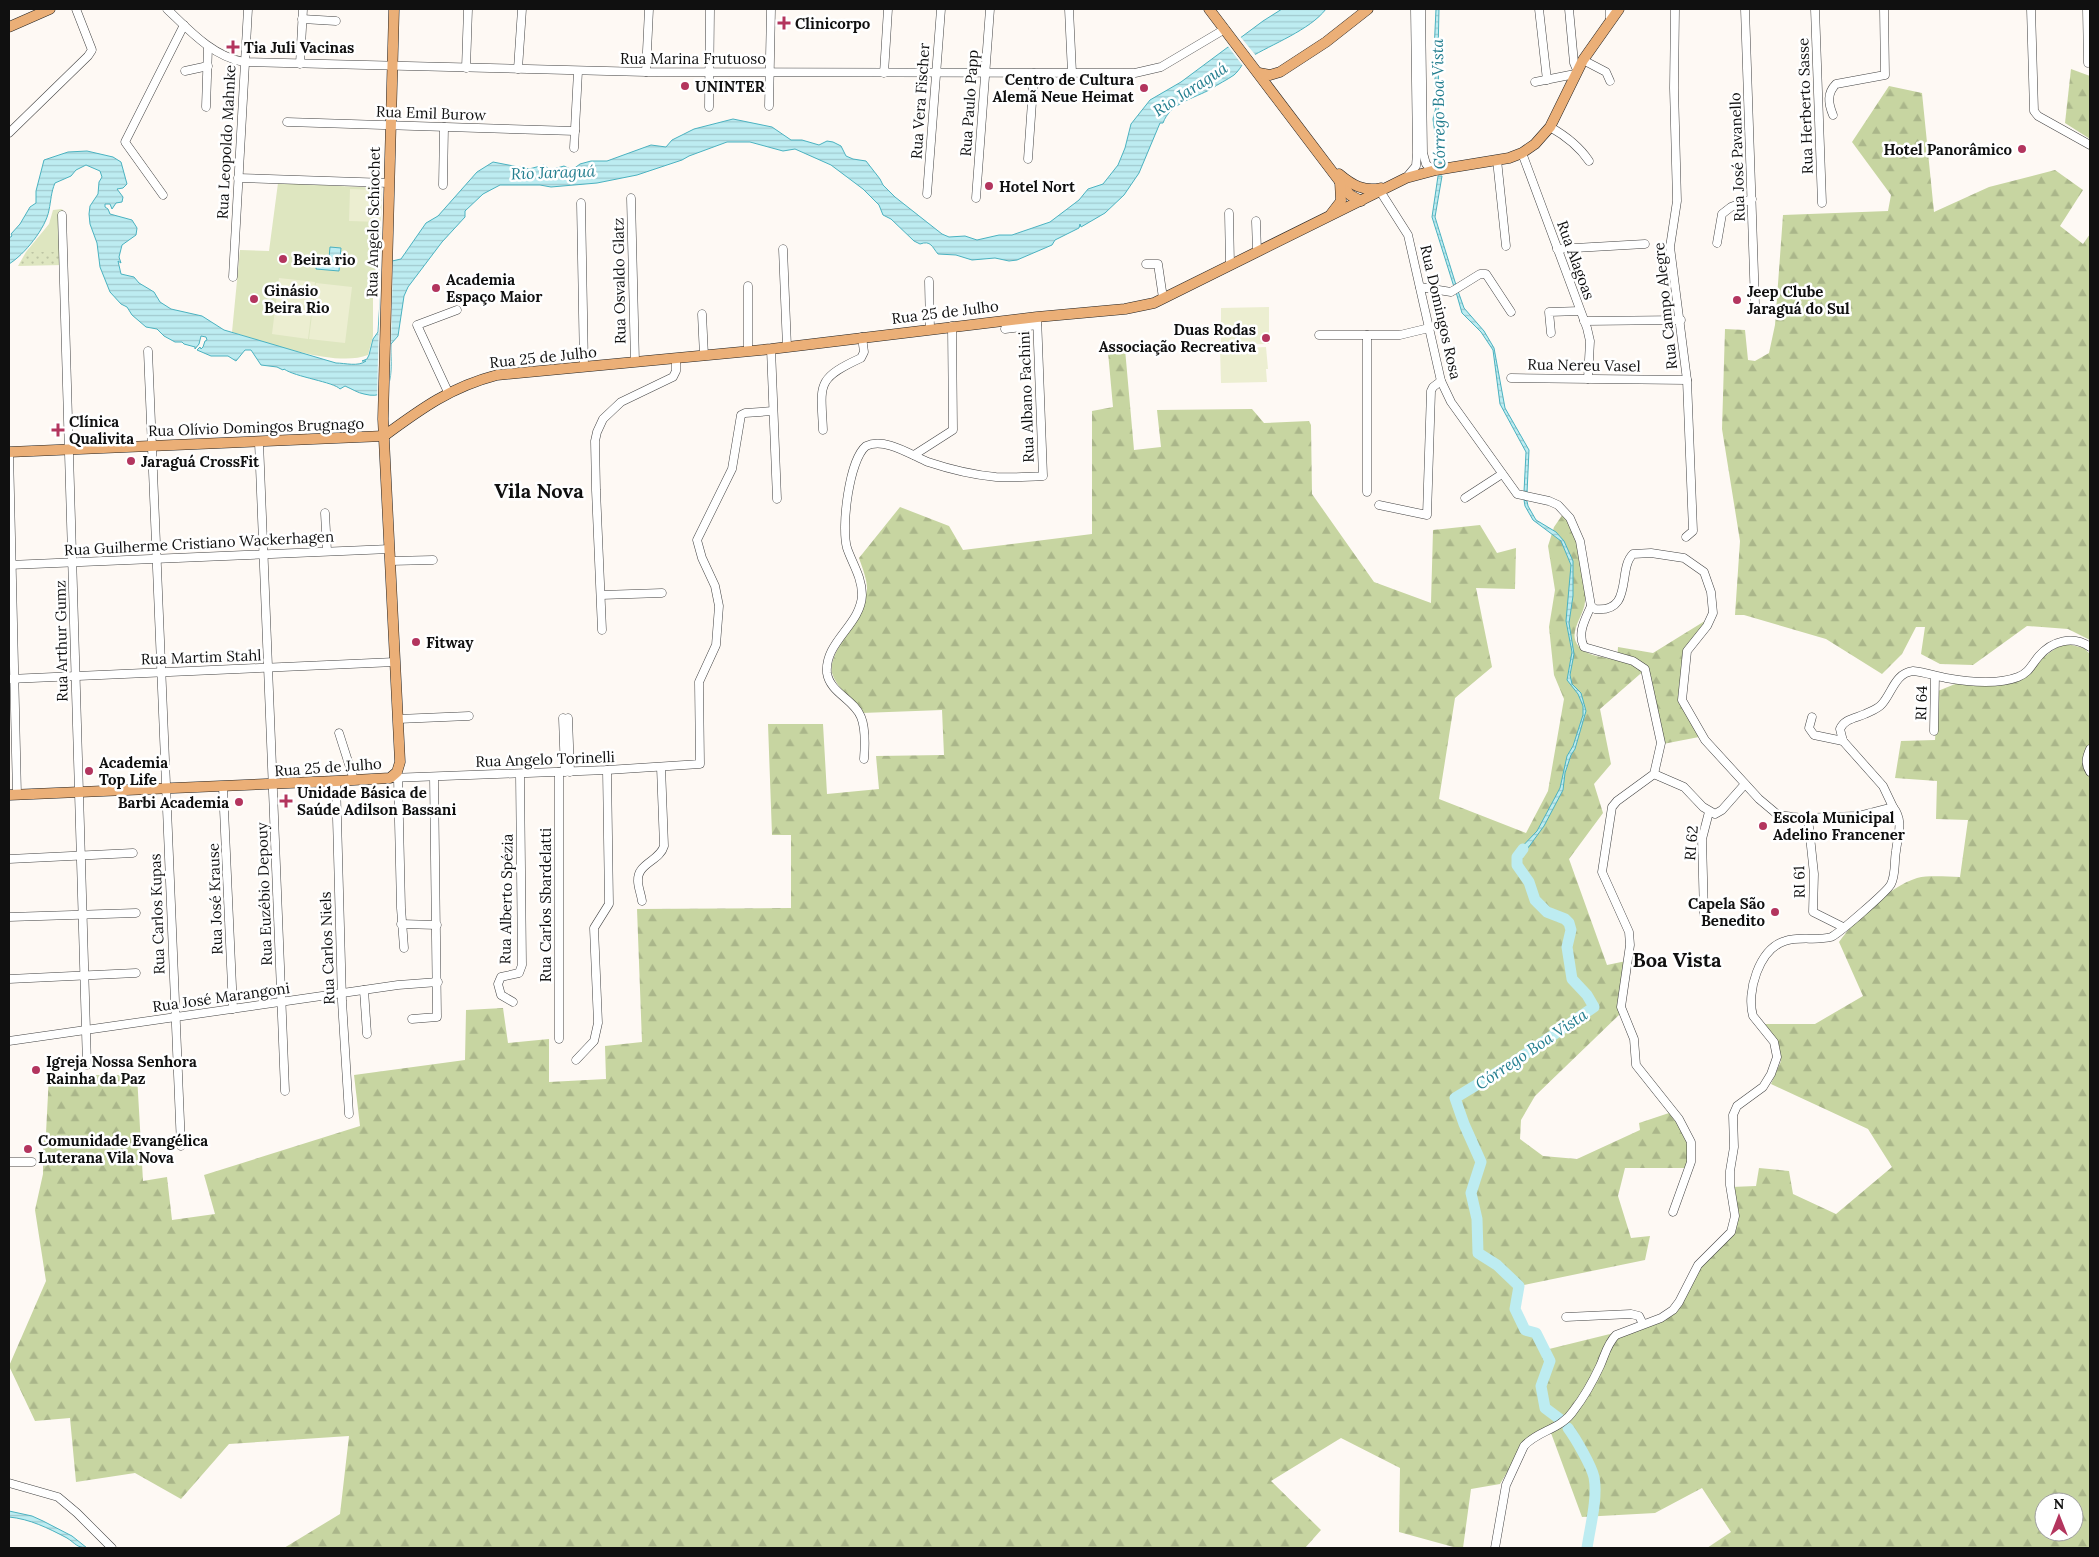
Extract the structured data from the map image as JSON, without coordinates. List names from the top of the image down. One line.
{"streets":{"main road":["Rua Angelo Schiochet","Rua 25 de Julho","Rua Olívio Domingos Brugnago"],"street":["Rua Marina Frutuoso","Rua Vera Fischer","Rua Paulo Papp","Rua Herberto Sasse","Rua Emil Burow","Rua Leopoldo Mahnke","Rua José Pavanello","Rua Alagoas","Rua Osvaldo Glatz","Rua Campo Alegre","Rua Domingos Rosa","Rua Nereu Vasel","Rua Albano Fachini","Rua Guilherme Cristiano Wackerhagen","Rua Arthur Gumz","Rua Martim Stahl","RI 64","Rua Angelo Torinelli","RI 62","RI 61","Rua Euzébio Depouy","Rua José Krause","Rua Alberto Spézia","Rua Carlos Sbardelatti","Rua Carlos Kupas","Rua Carlos Niels","Rua José Marangoni"]},"crossings":[["Rua Marina Frutuoso","Rua Vera Fischer"],["Rua Marina Frutuoso","Rua Paulo Papp"],["Rua Marina Frutuoso","Rua Leopoldo Mahnke"],["Rua Marina Frutuoso","Rua Angelo Schiochet"],["Rua Emil Burow","Rua Angelo Schiochet"],["Rua Angelo Schiochet","Rua 25 de Julho"],["Rua Angelo Schiochet","Rua Olívio Domingos Brugnago"],["Rua Alagoas","Rua 25 de Julho"],["Rua Alagoas","Rua Nereu Vasel"],["Rua Osvaldo Glatz","Rua 25 de Julho"],["Rua Campo Alegre","Rua Nereu Vasel"],["Rua 25 de Julho","Rua Domingos Rosa"],["Rua 25 de Julho","Rua Albano Fachini"],["Rua 25 de Julho","Rua Olívio Domingos Brugnago"],["Rua 25 de Julho","Rua Guilherme Cristiano Wackerhagen"],["Rua 25 de Julho","Rua Arthur Gumz"],["Rua 25 de Julho","Rua Martim Stahl"],["Rua 25 de Julho","Rua Angelo Torinelli"],["Rua 25 de Julho","Rua Euzébio Depouy"],["Rua 25 de Julho","Rua José Krause"],["Rua 25 de Julho","Rua Carlos Kupas"],["Rua 25 de Julho","Rua Carlos Niels"],["Rua Olívio Domingos Brugnago","Rua Arthur Gumz"],["Rua Olívio Domingos Brugnago","Rua Euzébio Depouy"],["Rua Olívio Domingos Brugnago","Rua Carlos Kupas"],["Rua Guilherme Cristiano Wackerhagen","Rua Arthur Gumz"],["Rua Guilherme Cristiano Wackerhagen","Rua Euzébio Depouy"],["Rua Guilherme Cristiano Wackerhagen","Rua Carlos Kupas"],["Rua Arthur Gumz","Rua Martim Stahl"],["Rua Arthur Gumz","Rua José Marangoni"],["Rua Martim Stahl","Rua Euzébio Depouy"],["Rua Martim Stahl","Rua Carlos Kupas"],["Rua Angelo Torinelli","Rua Alberto Spézia"],["Rua Angelo Torinelli","Rua Carlos Sbardelatti"],["Rua Euzébio Depouy","Rua José Marangoni"],["Rua José Krause","Rua José Marangoni"],["Rua Carlos Kupas","Rua José Marangoni"],["Rua Carlos Niels","Rua José Marangoni"]],"districts":["Vila Nova","Boa Vista"],"water":["Rio Jaraguá","Córrego Boa Vista"],"places":{"health":["Clinicorpo","Tia Juli Vacinas","Clínica Qualivita","Unidade Básica de Saúde Adilson Bassani"],"other":["UNINTER","Centro de Cultura Alemã Neue Heimat","Hotel Panorâmico","Hotel Nort","Beira rio","Academia Espaço Maior","Ginásio Beira Rio","Jeep Clube Jaraguá do Sul","Duas Rodas Associação Recreativa","Jaraguá CrossFit","Fitway","Academia Top Life","Barbi Academia","Escola Municipal Adelino Francener","Capela São Benedito","Igreja Nossa Senhora Rainha da Paz","Comunidade Evangélica Luterana Vila Nova"]},"north":"top"}
